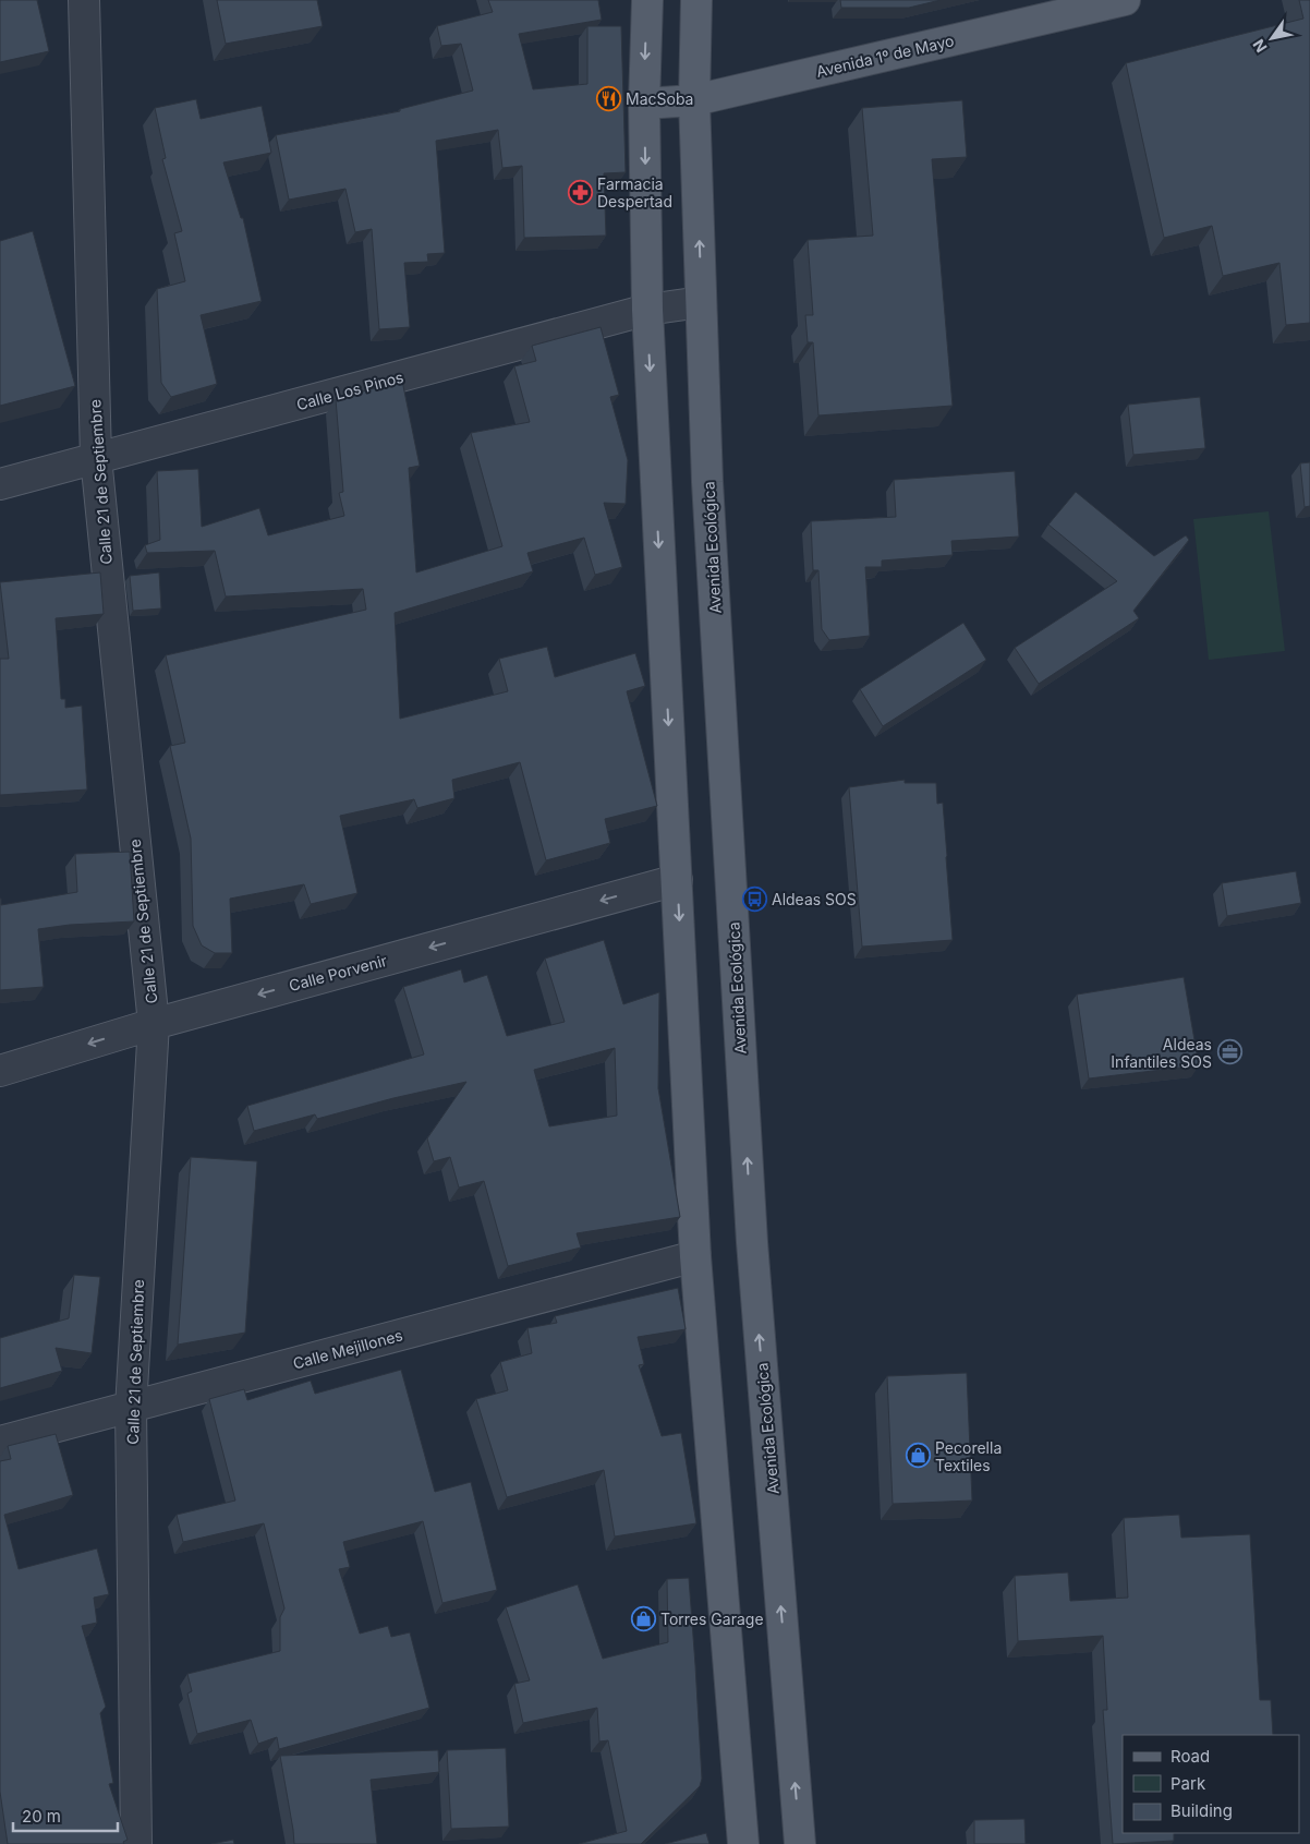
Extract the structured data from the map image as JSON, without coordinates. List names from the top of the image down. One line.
{"streets":{"main road":["Avenida 1º de Mayo","Avenida Ecológica"],"street":["Calle Los Pinos","Calle 21 de Septiembre","Calle Porvenir","Calle Mejillones"]},"crossings":[["Avenida 1º de Mayo","Avenida Ecológica"],["Calle Los Pinos","Calle 21 de Septiembre"],["Calle Los Pinos","Avenida Ecológica"],["Calle 21 de Septiembre","Calle Porvenir"],["Calle 21 de Septiembre","Calle Mejillones"]],"one_way":["Calle Porvenir"],"places":{"restaurant":["MacSoba"],"pharmacy":["Farmacia Despertad"],"bus stop":["Aldeas SOS"],"office":["Aldeas Infantiles SOS"],"shop":["Pecorella Textiles","Torres Garage"]},"legend":["Road","Park","Building"],"scale_bar":"20 m","north":"bottom left"}
